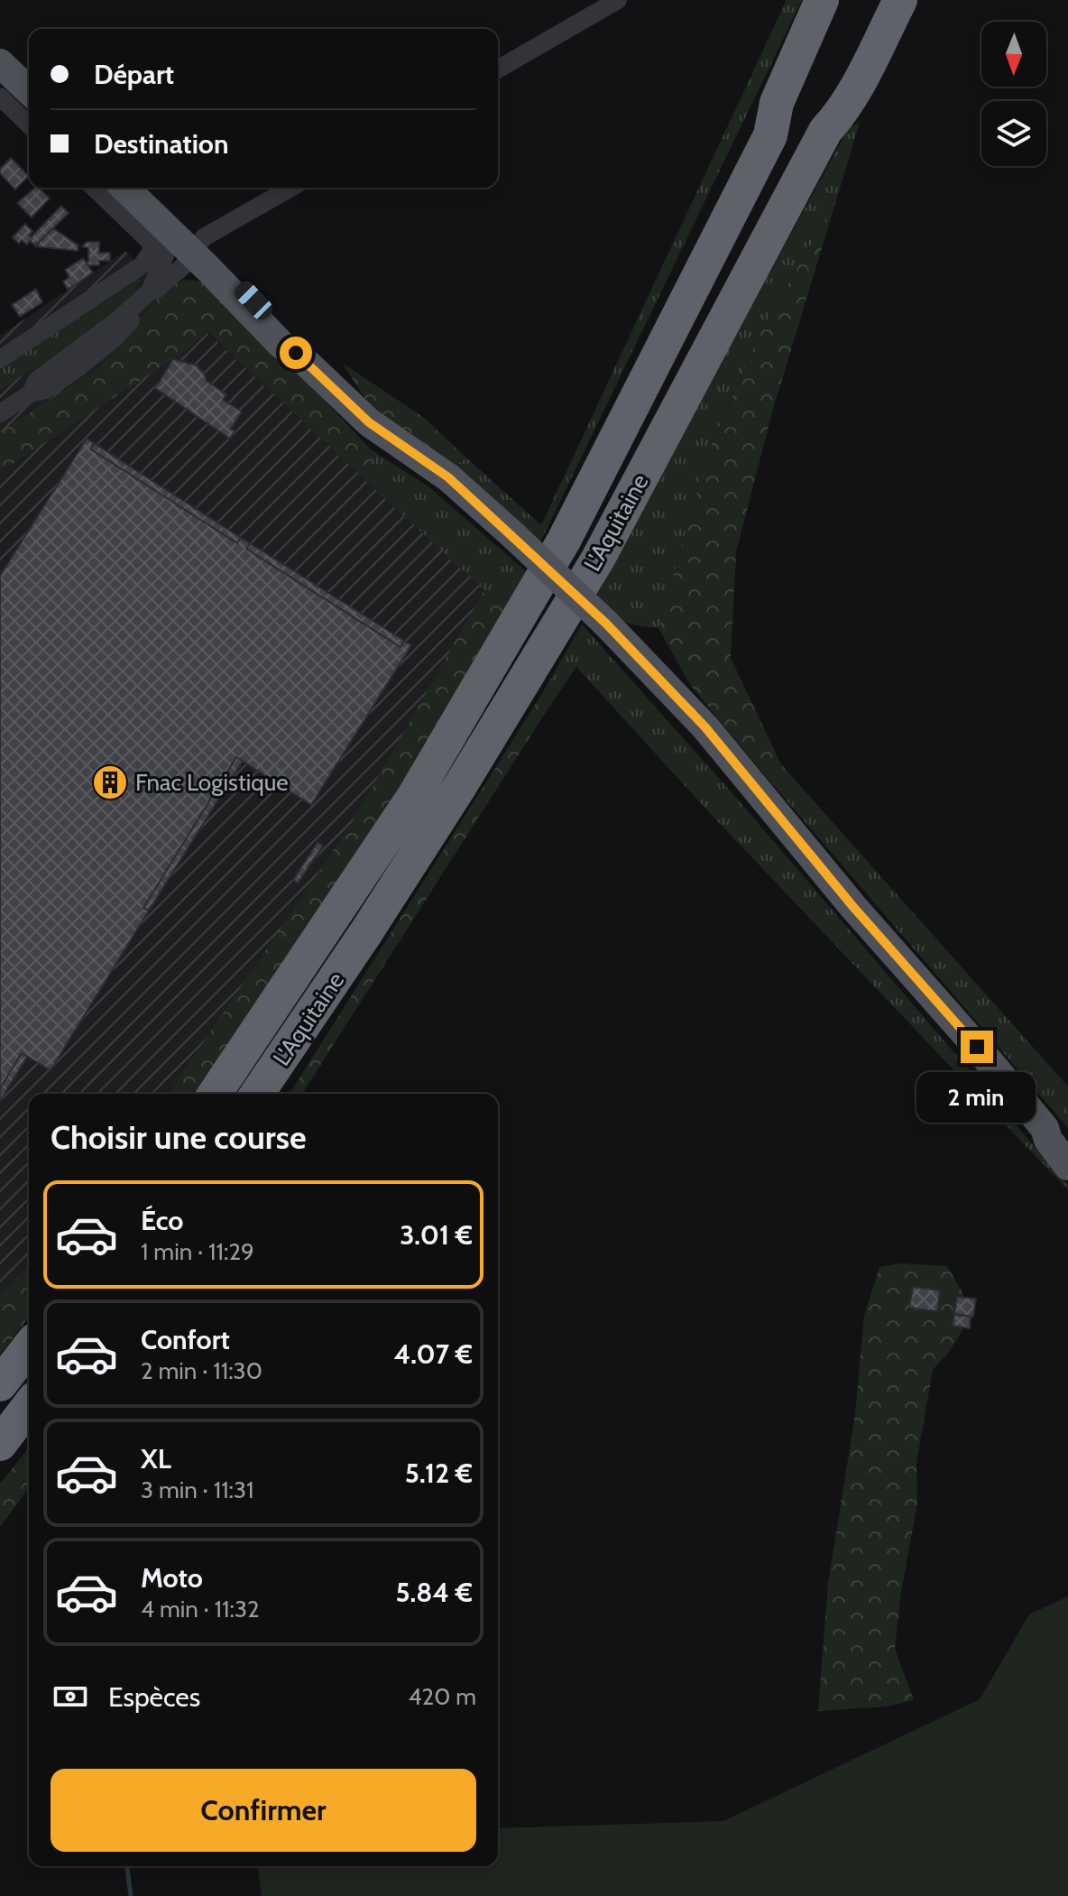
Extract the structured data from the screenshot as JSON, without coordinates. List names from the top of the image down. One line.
{"streets":{"highway":["L'Aquitaine"]},"places":{"building":["Fnac Logistique"]},"north":"bottom","page":{"banner":["Départ","Destination"],"bubble":"2 min","heading":"Choisir une course","list":[{"name":"Éco","note":"1 min · 11:29","value":"3.01 €"},{"name":"Confort","note":"2 min · 11:30","value":"4.07 €"},{"name":"XL","note":"3 min · 11:31","value":"5.12 €"},{"name":"Moto","note":"4 min · 11:32","value":"5.84 €"}],"pay":["Espèces","420 m"],"buttons":"Confirmer"}}
